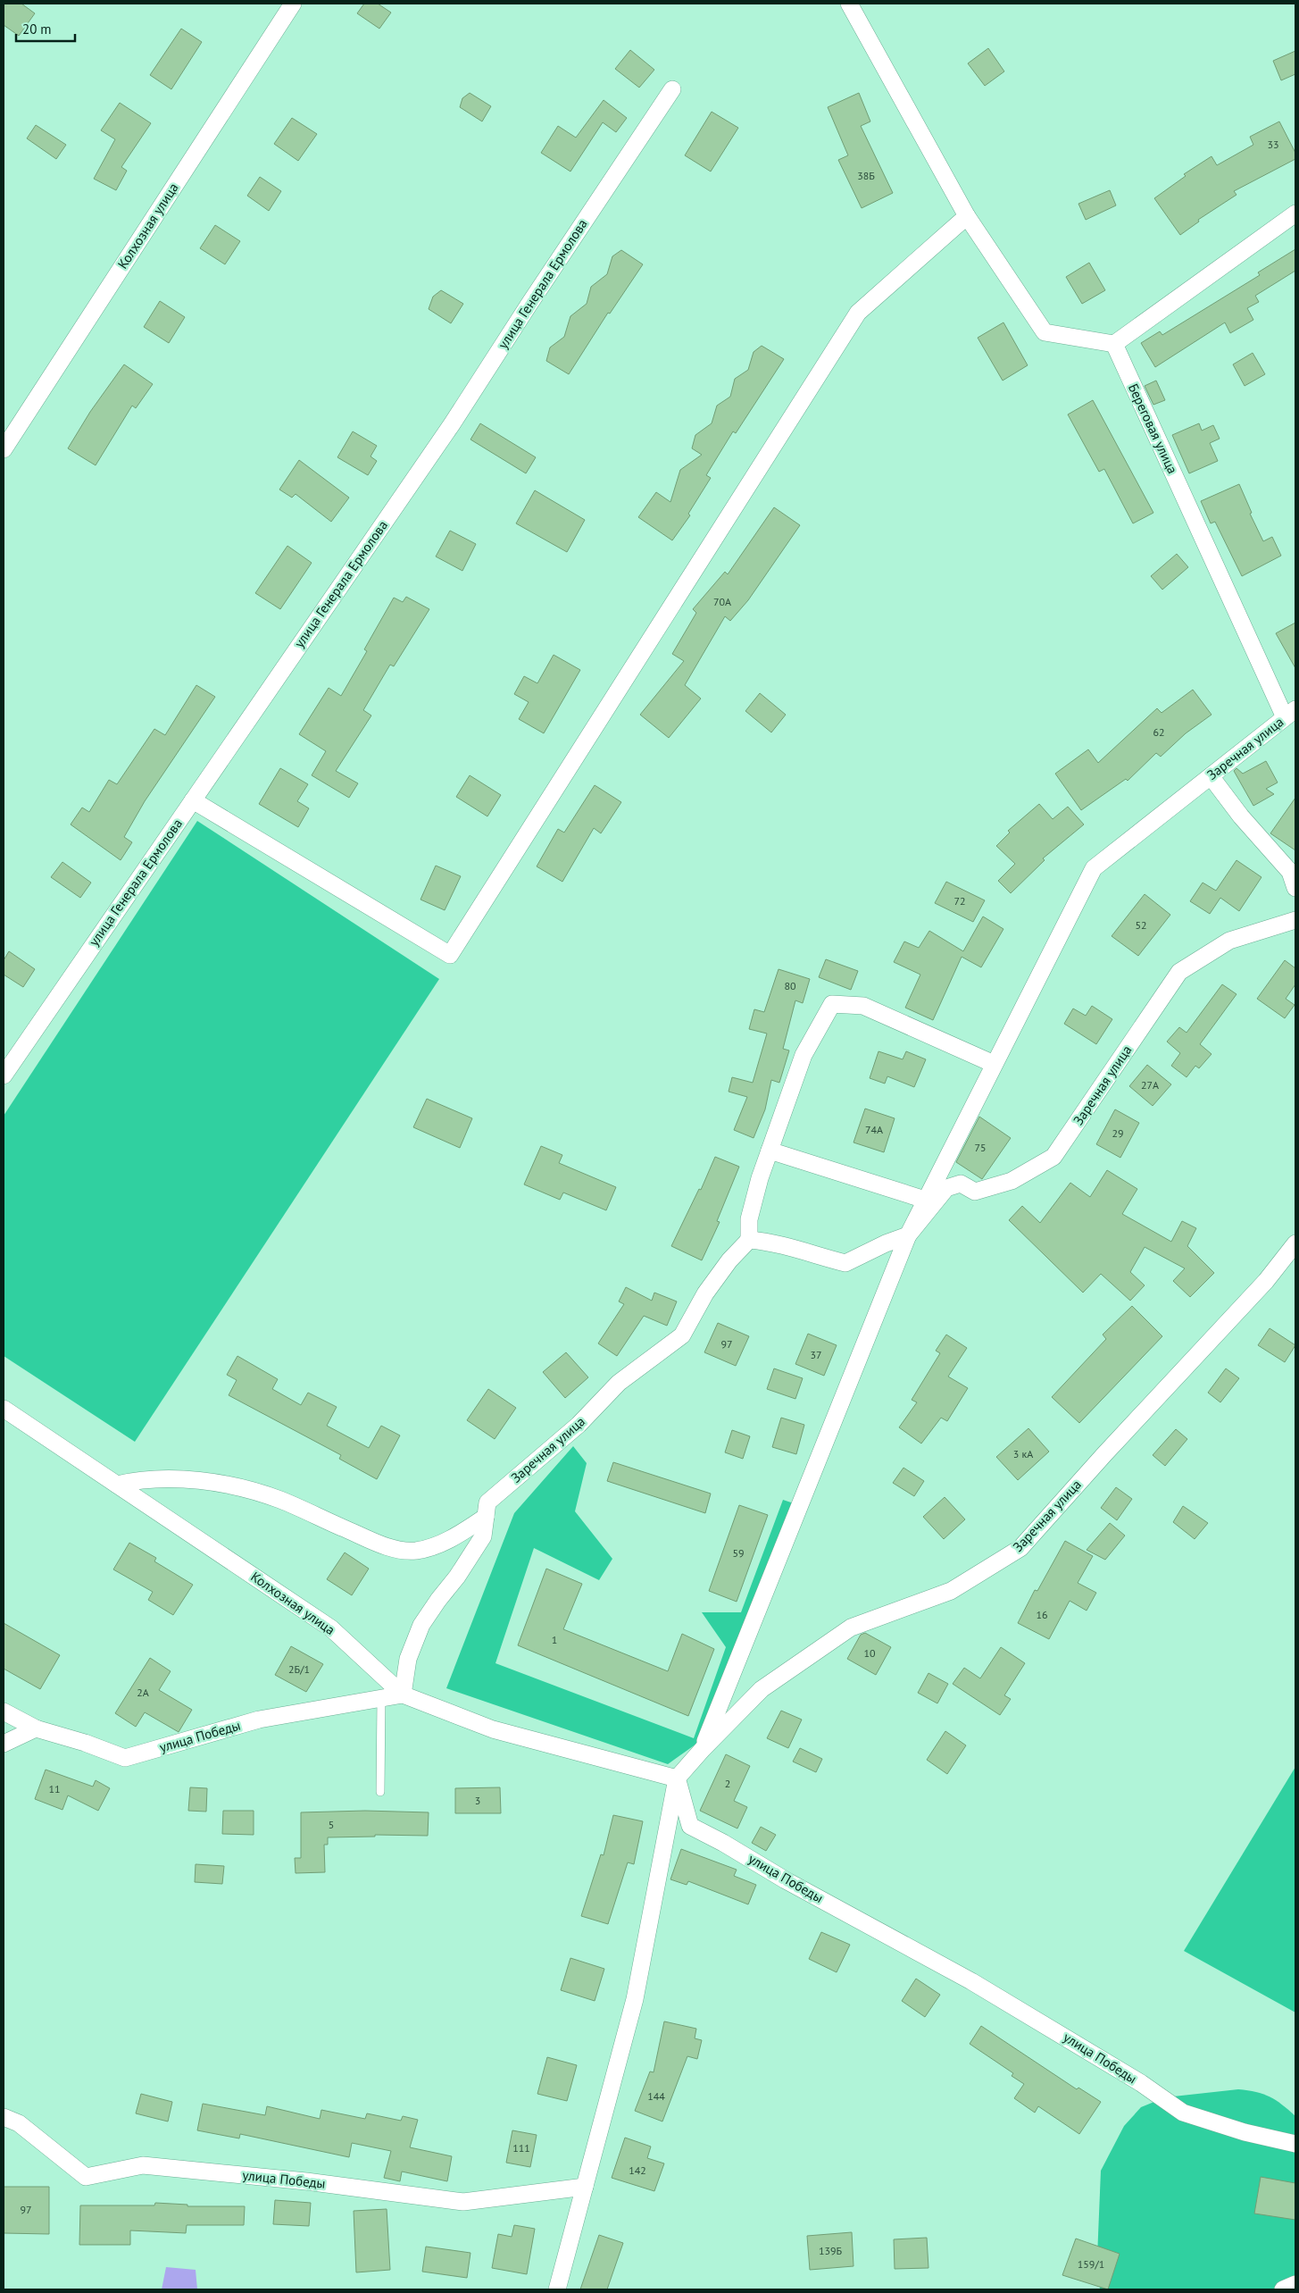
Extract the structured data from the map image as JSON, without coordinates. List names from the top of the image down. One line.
{"streets":{"street":["Колхозная улица","улица Генерала Ермолова","Береговая улица","Заречная улица","улица Победы"]},"crossings":[["Колхозная улица","Заречная улица"],["Колхозная улица","улица Победы"],["Береговая улица","Заречная улица"],["Заречная улица","улица Победы"]],"house_numbers":["33","38Б","70А","62","72","52","80","27А","74А","29","75","97","37","3 кА","59","16","1","10","2Б/1","2А","2","11","3","5","144","111","142","97","139Б","159/1"],"scale_bar":"20 m"}
